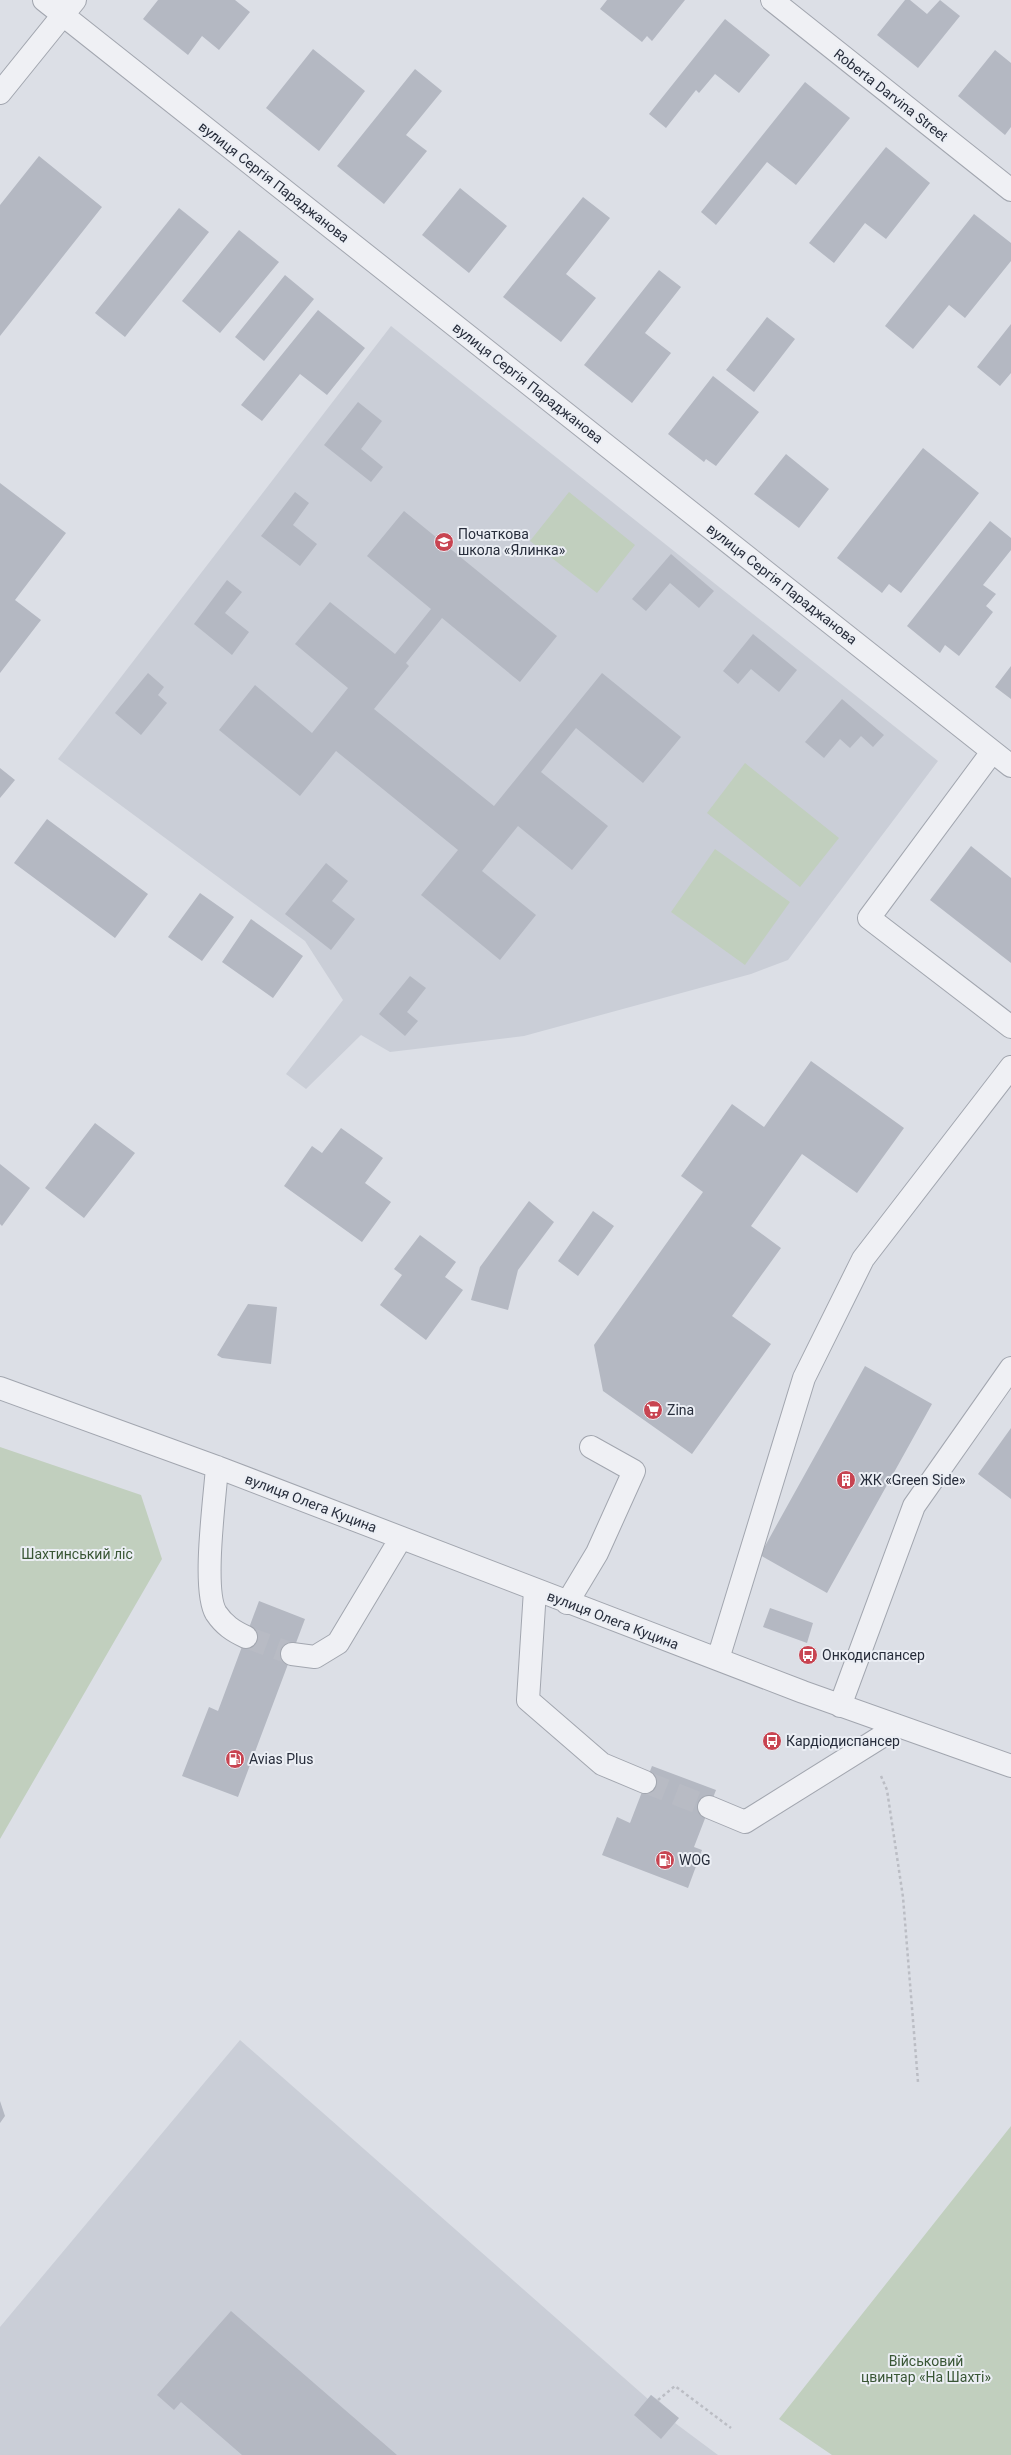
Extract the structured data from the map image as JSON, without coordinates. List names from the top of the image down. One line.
{"streets":{"street":["Roberta Darvina Street","вулиця Сергія Параджанова","вулиця Олега Куцина"]},"parks":["Шахтинський ліс","Військовий цвинтар «На Шахті»"],"places":{"school or university":["Початкова школа «Ялинка»"],"supermarket":["Zina"],"building":["ЖК «Green Side»"],"bus stop":["Онкодиспансер","Кардіодиспансер"],"fuel station":["Avias Plus","WOG"]}}
